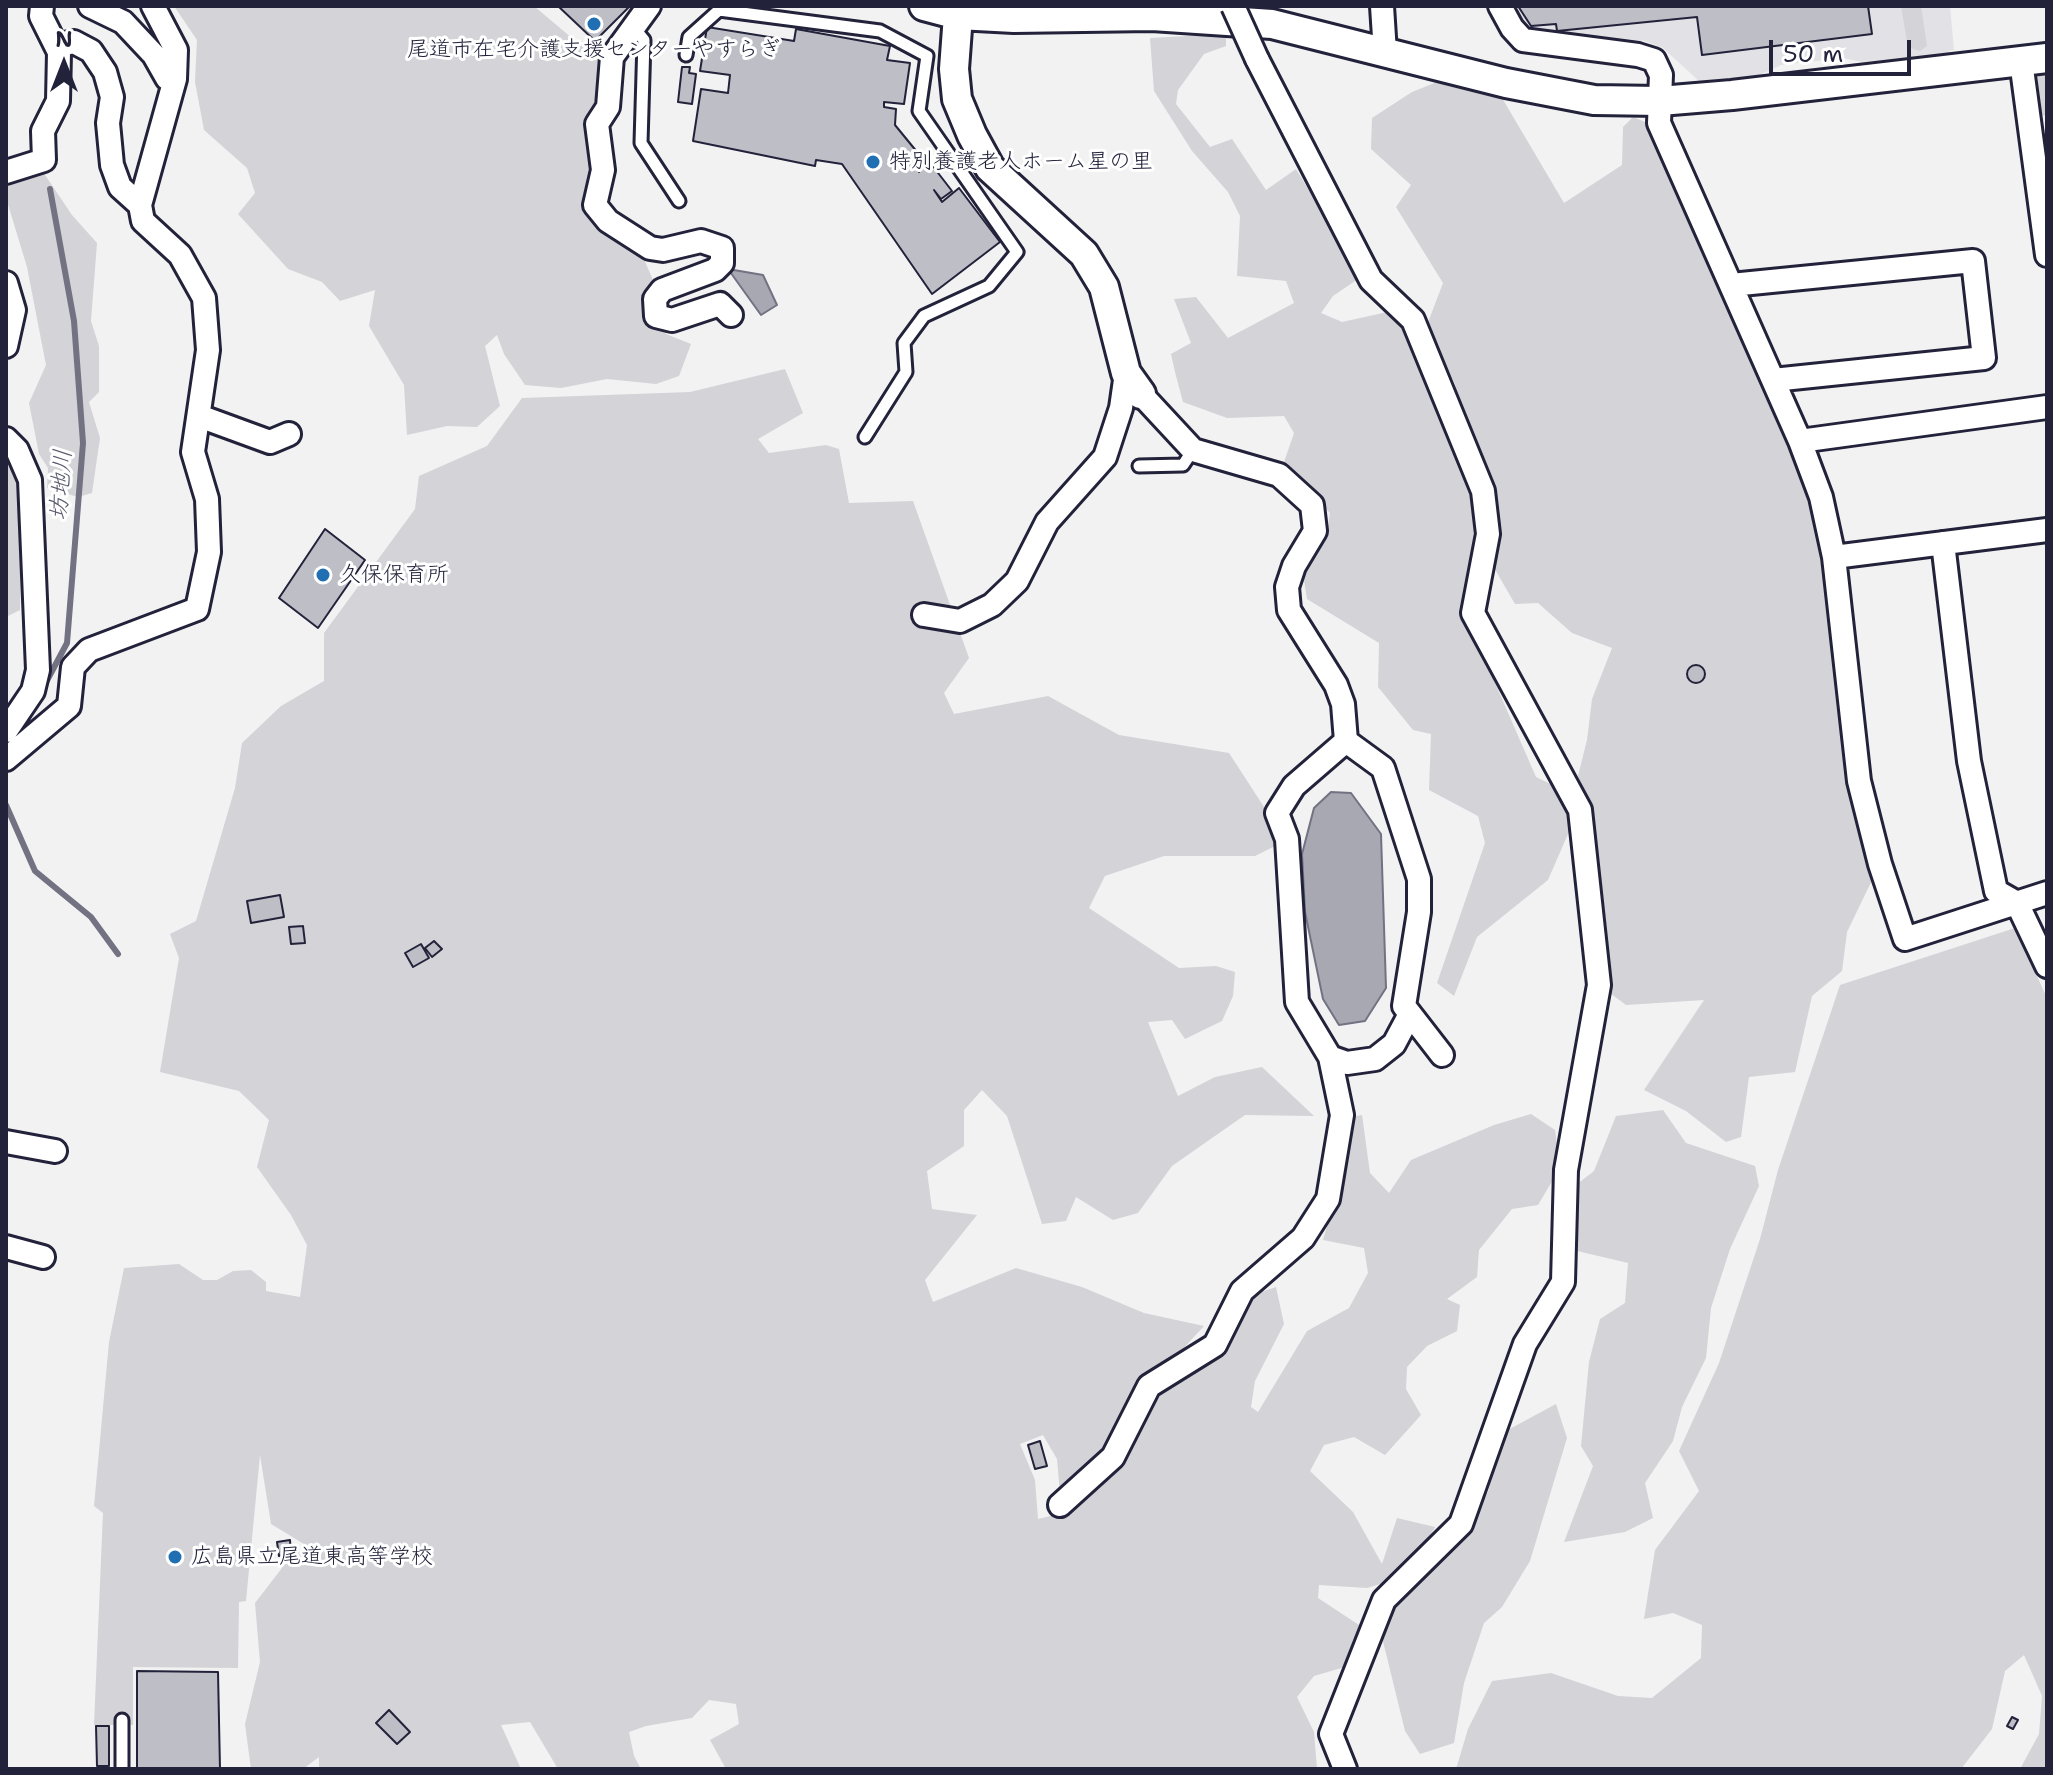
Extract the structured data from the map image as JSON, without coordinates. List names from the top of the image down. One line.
{"water":["坊地川"],"places":["尾道市在宅介護支援センターやすらぎ","特別養護老人ホーム星の里","久保保育所","広島県立尾道東高等学校"],"scale_bar":"50 m","north":"top"}
